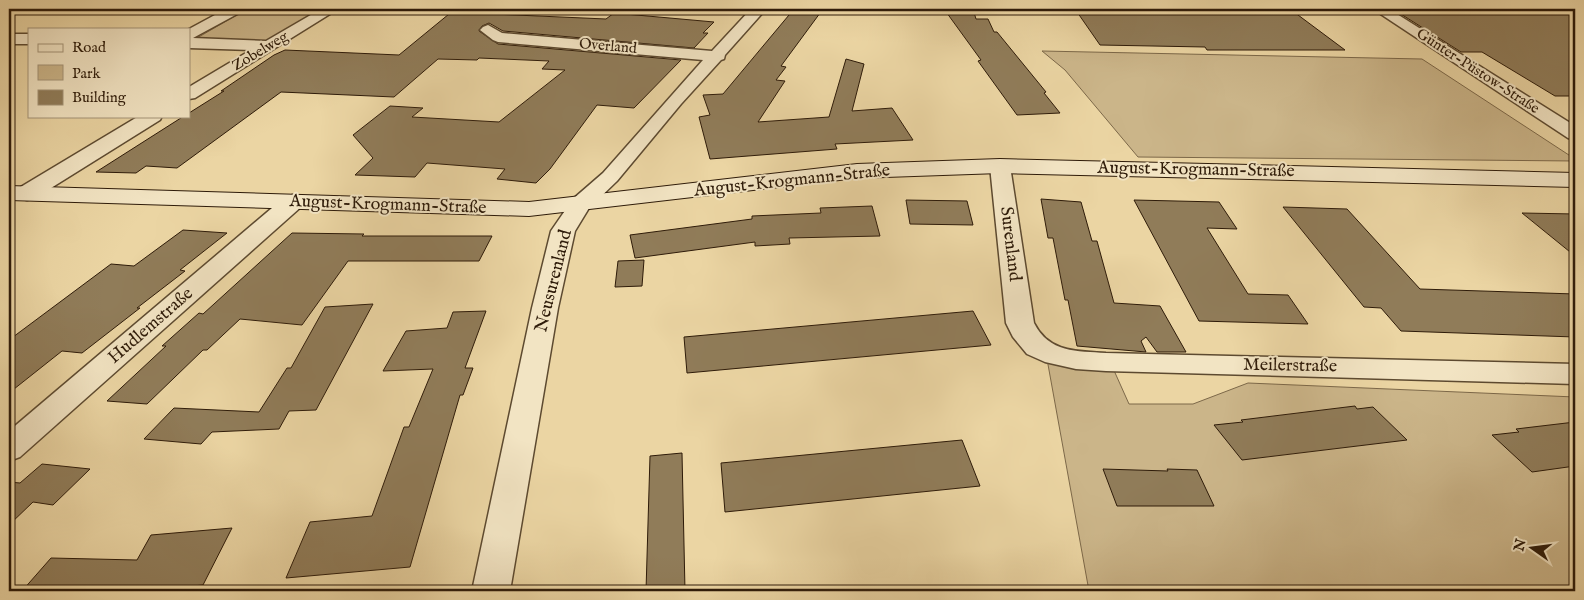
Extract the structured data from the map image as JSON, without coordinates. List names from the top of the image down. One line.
{"streets":{"main road":["August-Krogmann-Straße"],"street":["Overland","Zobelweg","Günter-Püstow-Straße","Surenland","Neusurenland","Hudlemstraße","Meilerstraße"]},"crossings":[["Overland","Neusurenland"],["August-Krogmann-Straße","Surenland"],["August-Krogmann-Straße","Neusurenland"],["August-Krogmann-Straße","Hudlemstraße"],["Surenland","Meilerstraße"]],"legend":["Road","Park","Building"],"north":"left"}
